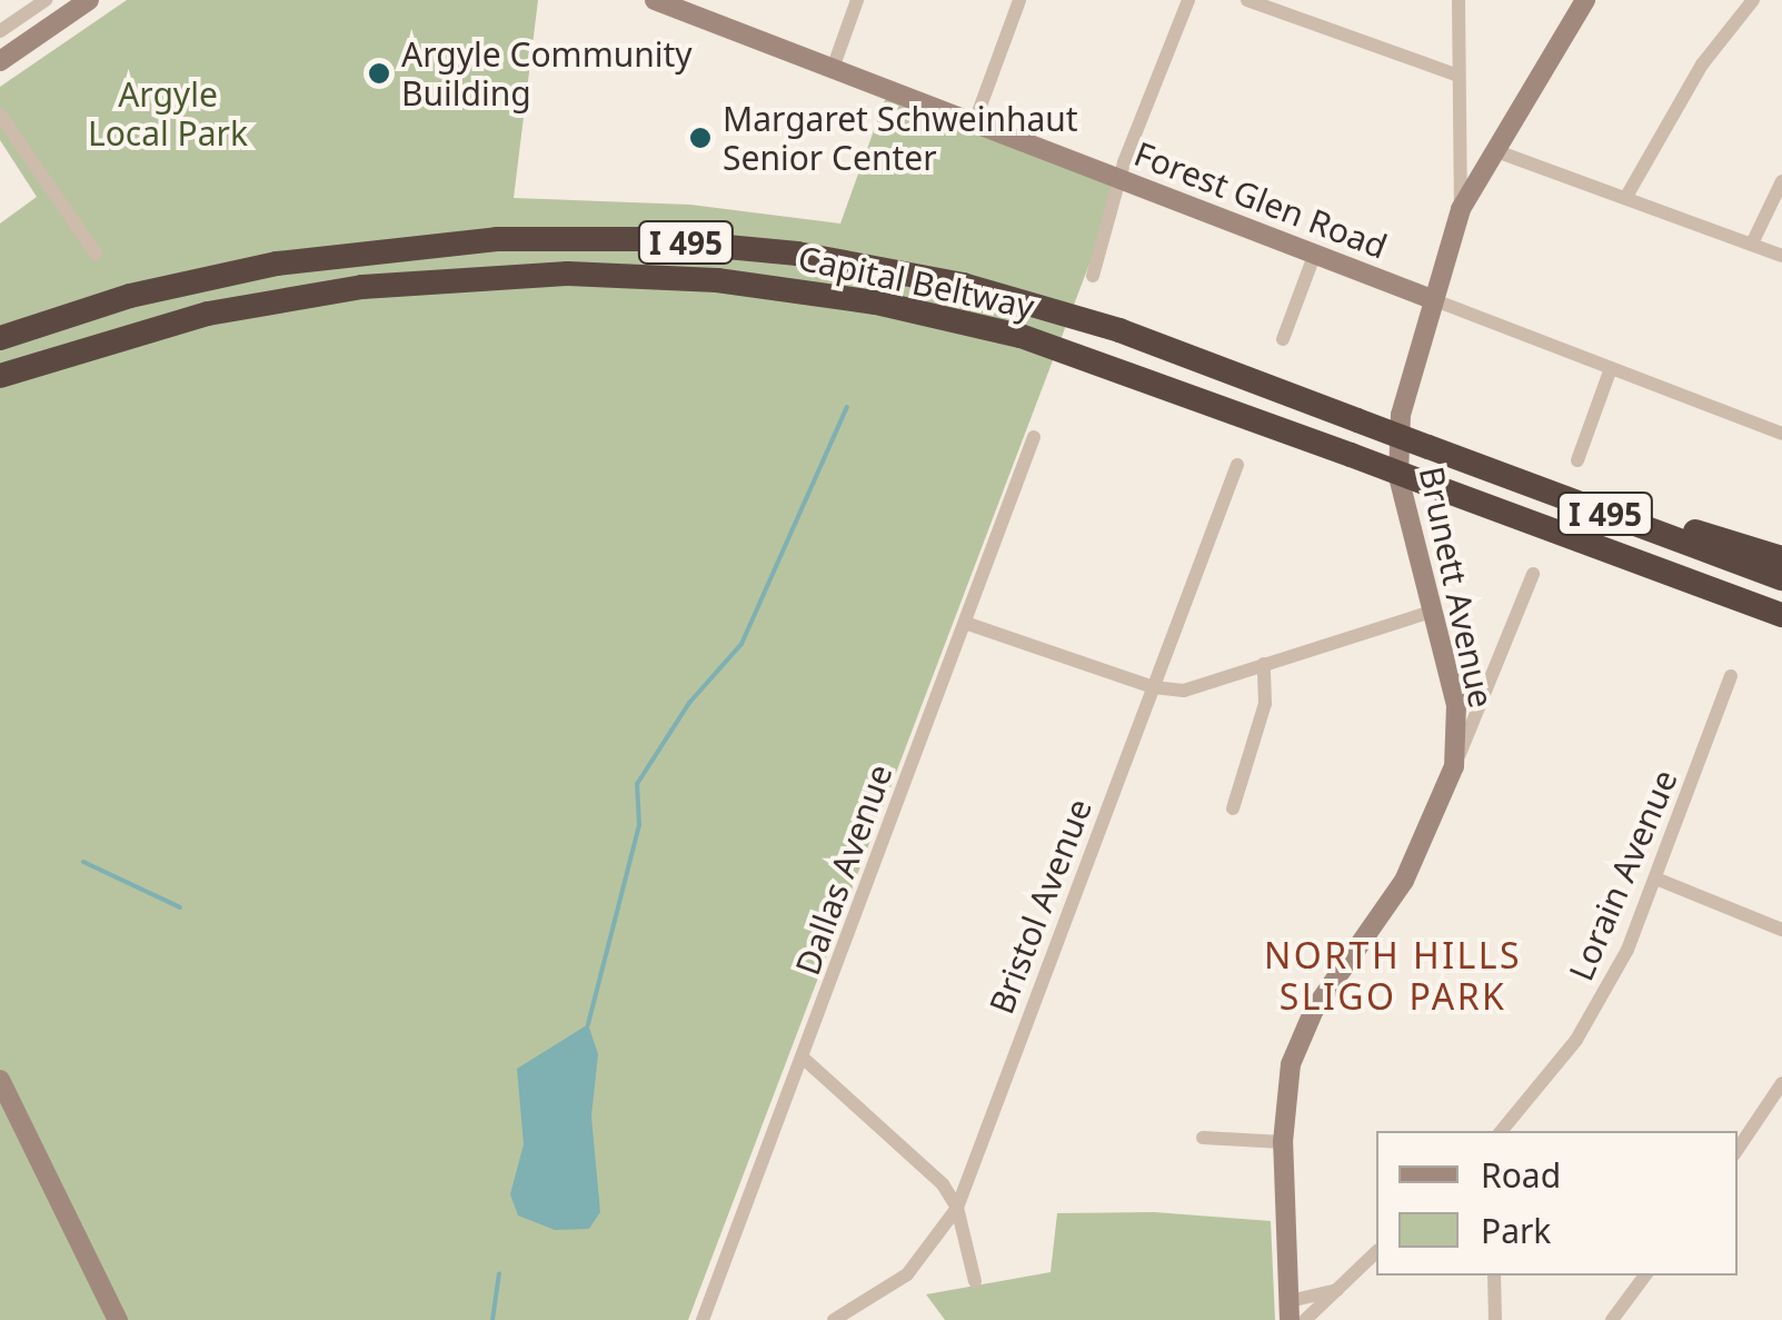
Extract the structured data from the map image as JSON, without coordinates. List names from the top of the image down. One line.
{"streets":{"highway":["I 495","Capital Beltway"],"street":["Forest Glen Road","Brunett Avenue","Dallas Avenue","Lorain Avenue","Bristol Avenue"]},"crossings":[["Forest Glen Road","Brunett Avenue"]],"districts":["NORTH HILLS SLIGO PARK"],"parks":["Argyle Local Park"],"places":["Argyle Community Building","Margaret Schweinhaut Senior Center"],"legend":["Road","Park"]}
